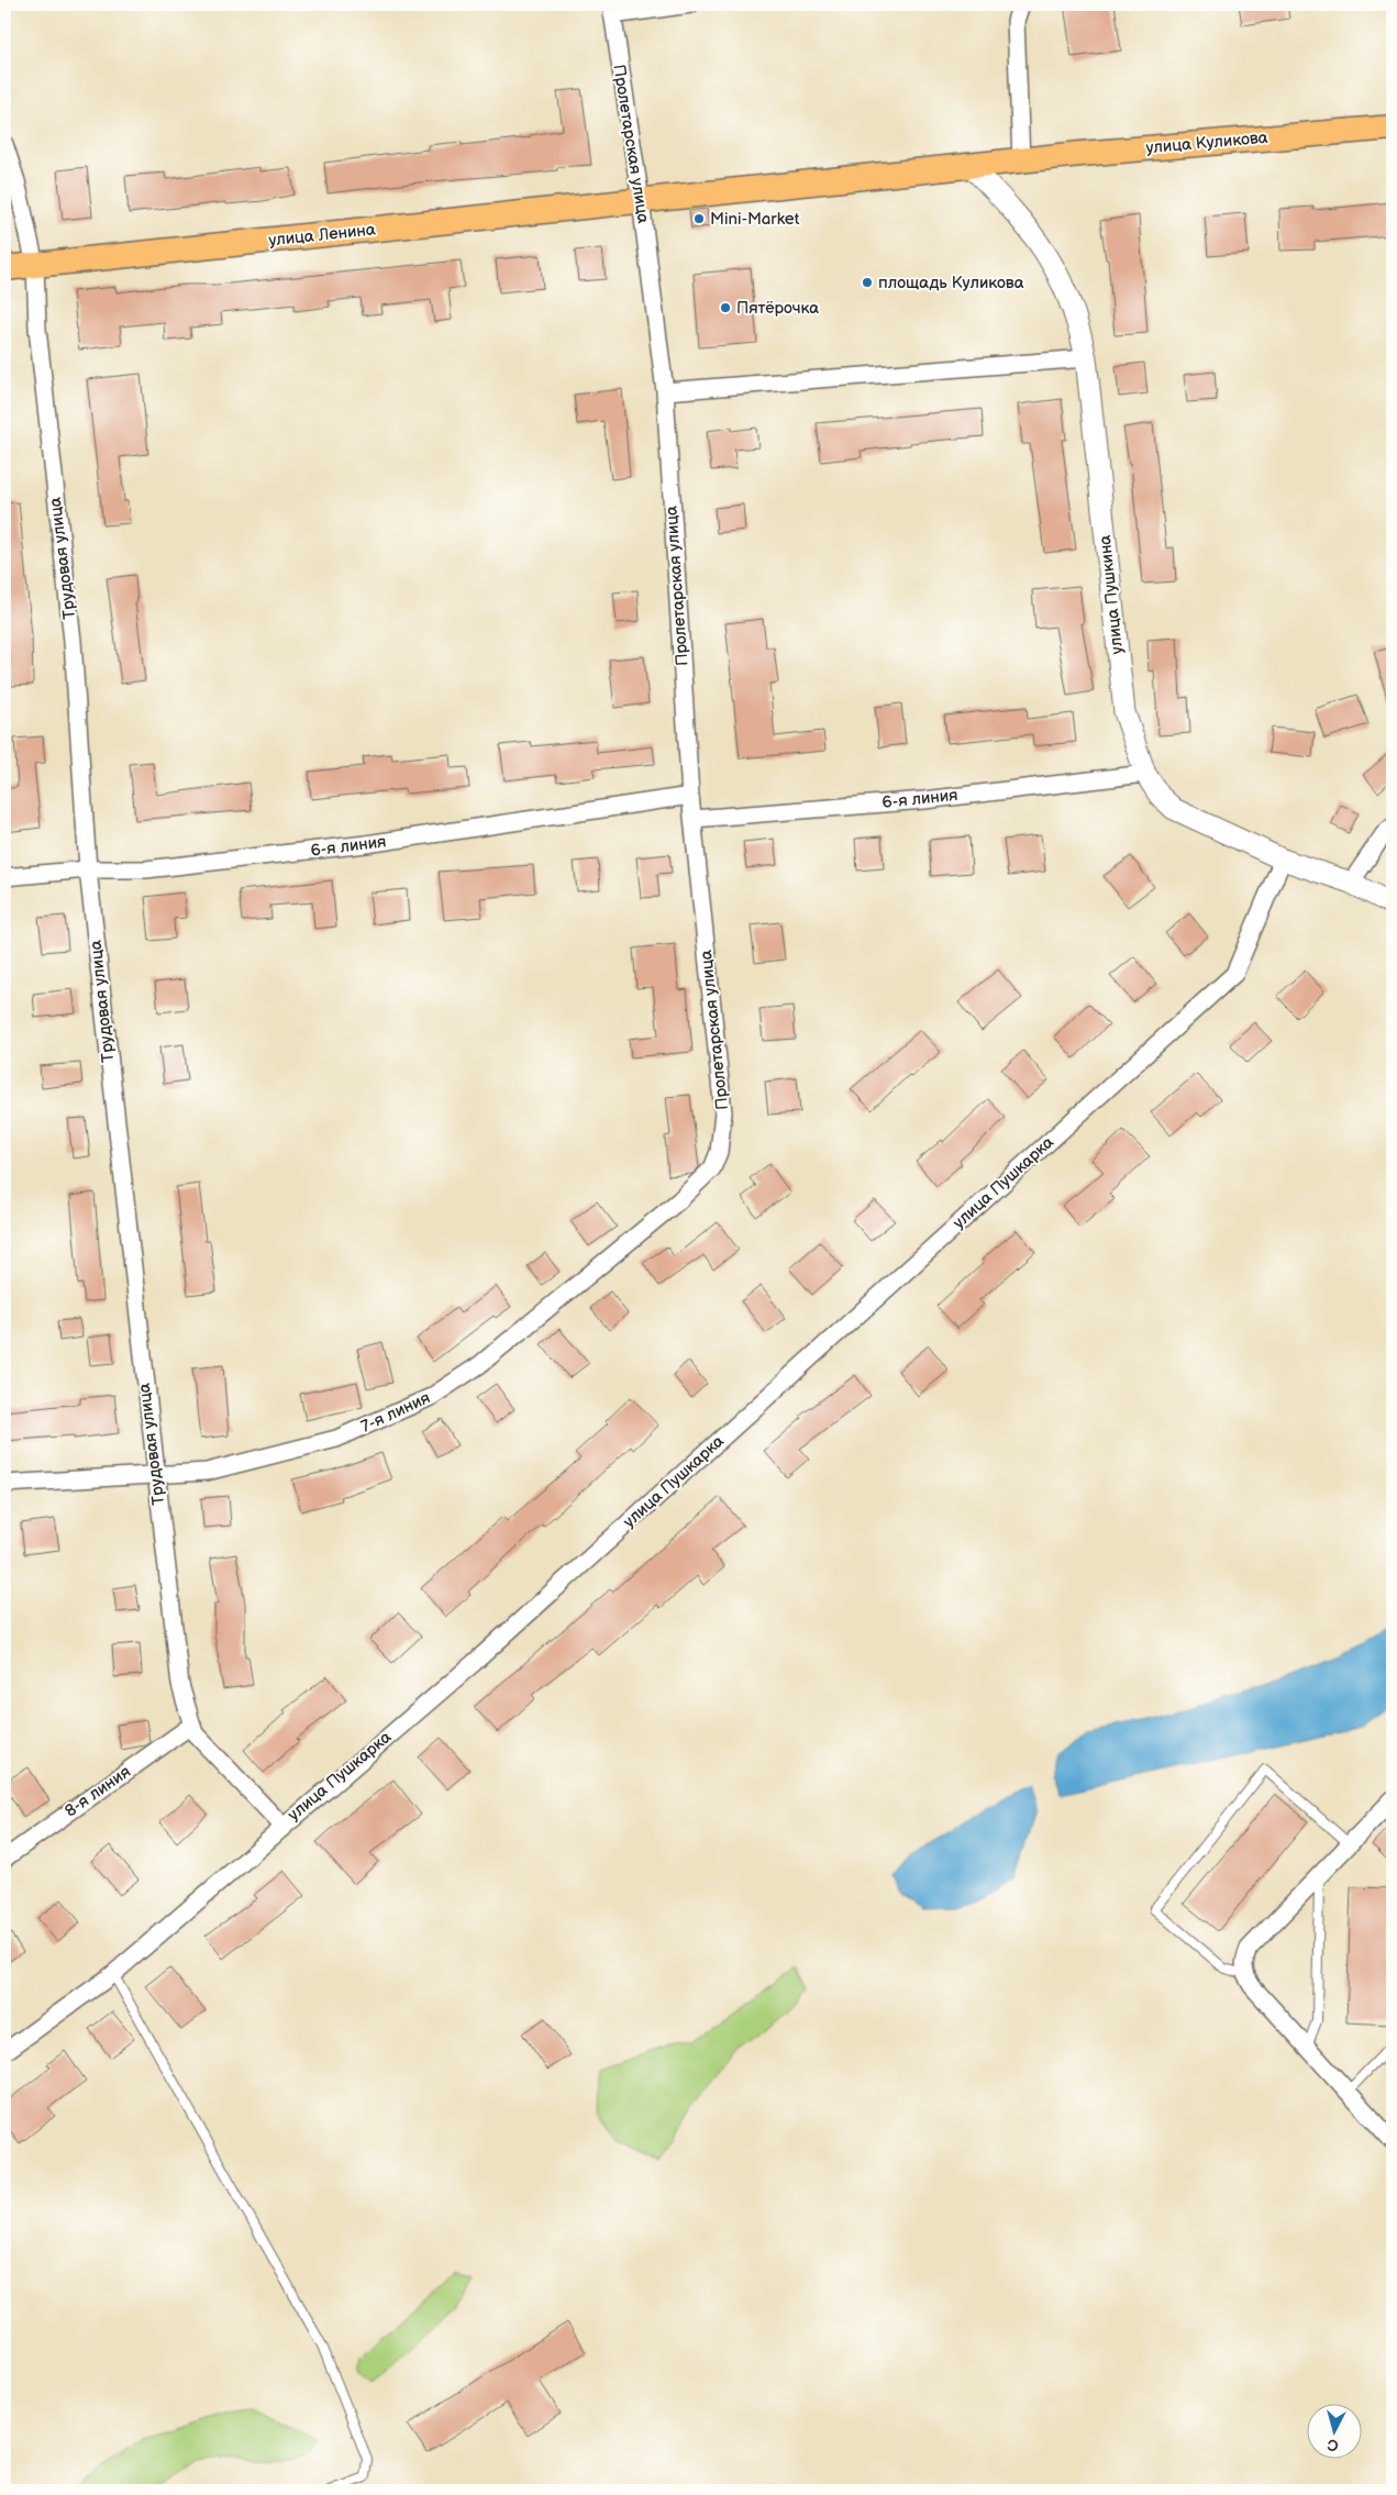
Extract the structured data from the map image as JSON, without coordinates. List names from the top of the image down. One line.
{"streets":{"main road":["улица Куликова","улица Ленина"],"street":["Пролетарская улица","Трудовая улица","улица Пушкина","6-я линия","улица Пушкарка","7-я линия","8-я линия"]},"crossings":[["Пролетарская улица","улица Ленина"],["Пролетарская улица","6-я линия"],["Пролетарская улица","7-я линия"],["улица Ленина","Трудовая улица"],["Трудовая улица","6-я линия"],["Трудовая улица","улица Пушкарка"],["Трудовая улица","7-я линия"],["Трудовая улица","8-я линия"],["улица Пушкина","6-я линия"],["улица Пушкина","улица Пушкарка"]],"places":["Mini-Market","площадь Куликова","Пятёрочка"],"north":"bottom"}
